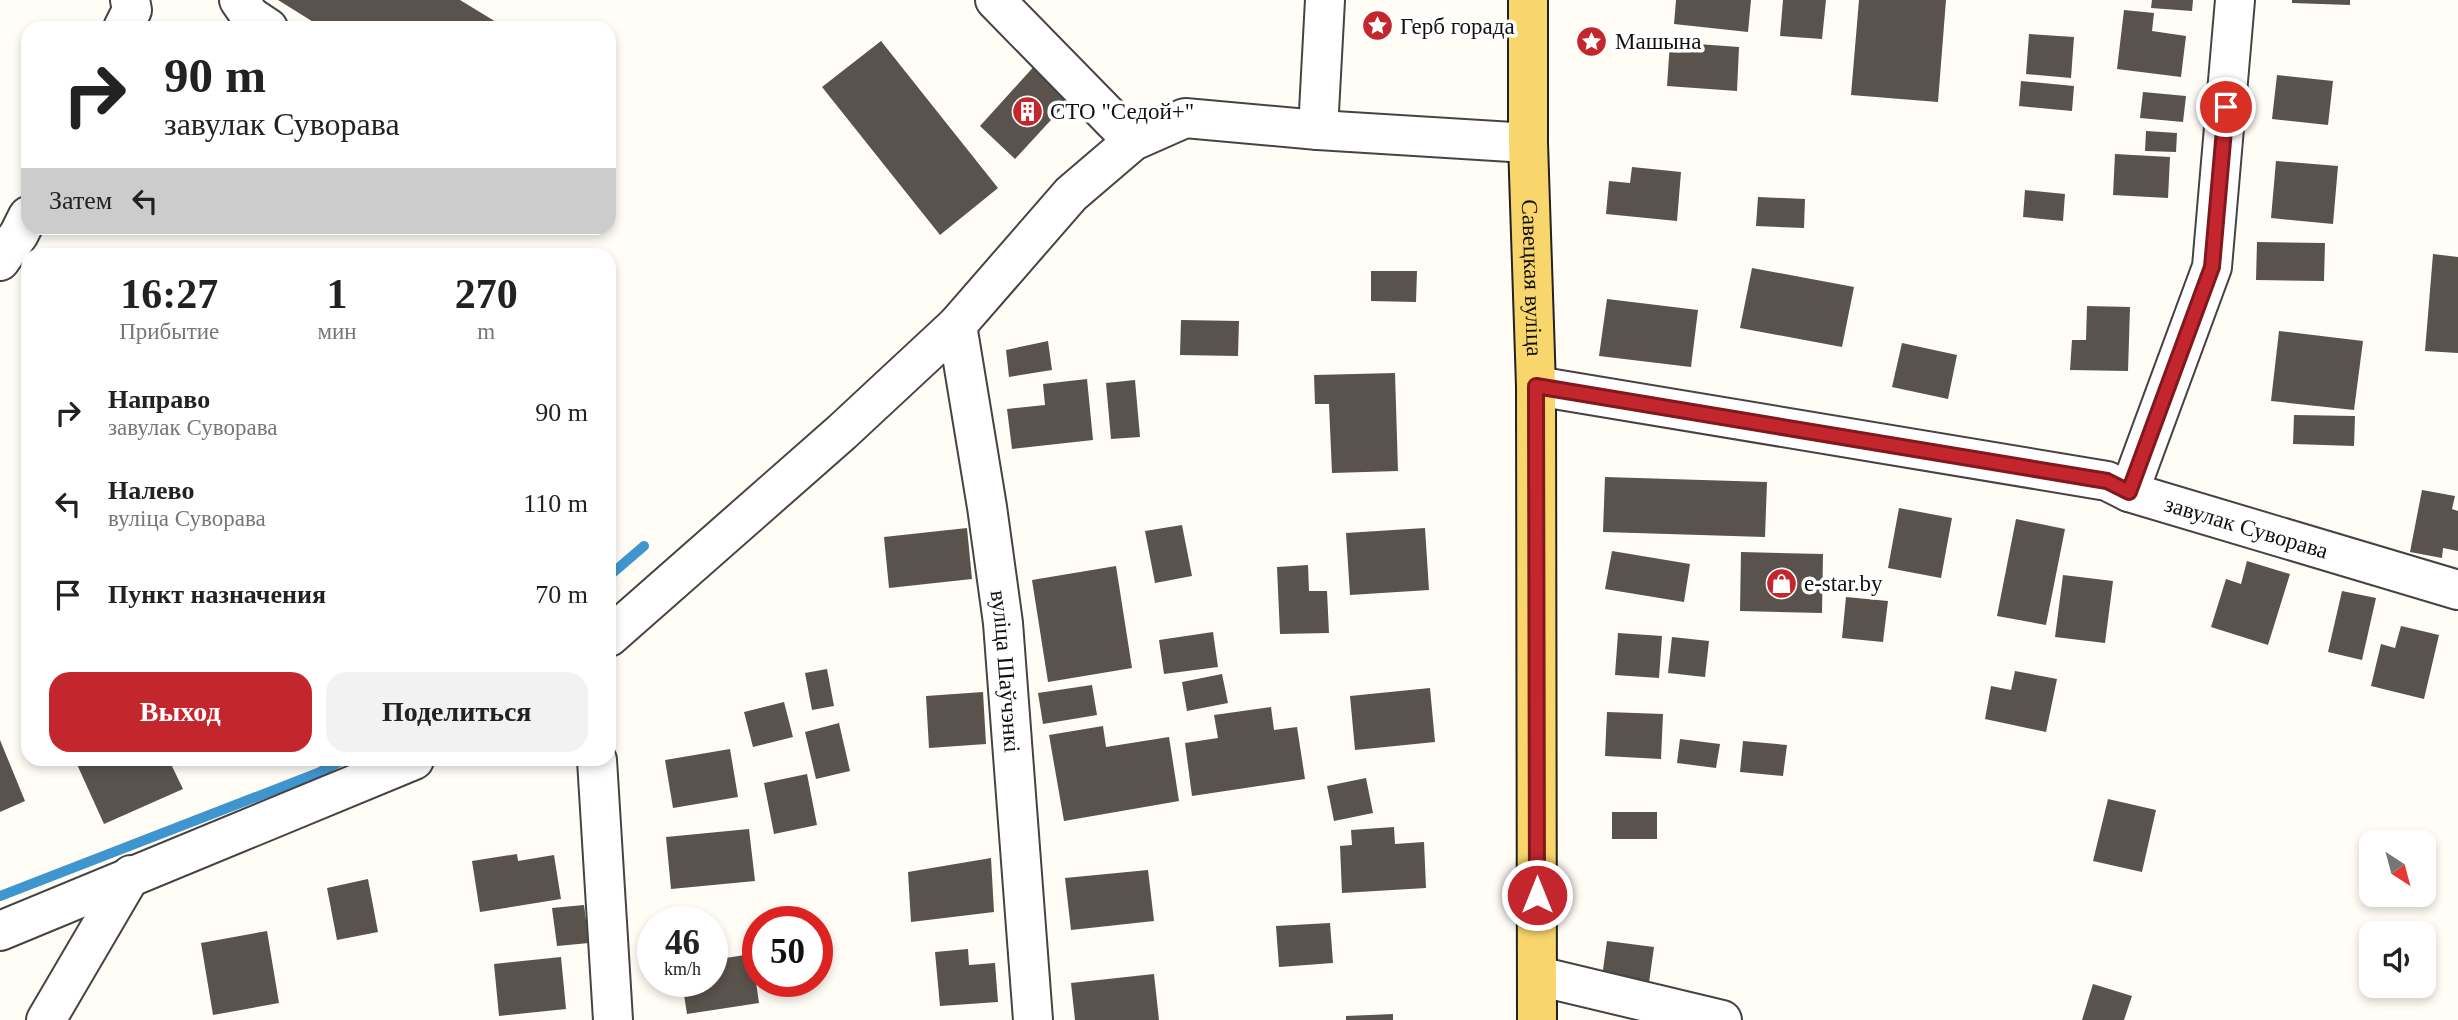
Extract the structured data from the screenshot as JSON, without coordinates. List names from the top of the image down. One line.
{"streets":{"main road":["Савецкая вуліца"],"street":["завулак Суворава","вуліца Шаўчэнкі"]},"crossings":[["Савецкая вуліца","завулак Суворава"]],"places":{"place":["Герб горада","Машына"],"building":["СТО \"Седой+\""],"shop":["e-star.by"]},"north":"bottom right","page":{"turn":["90 m","завулак Суворава"],"then":"Затем","eta":["16:27","Прибытие","1","мин","270","m"],"list":[{"name":"Направо","note":"завулак Суворава","value":"90 m"},{"name":"Налево","note":"вуліца Суворава","value":"110 m"},{"name":"Пункт назначения","value":"70 m"}],"buttons":["Выход","Поделиться"],"speed":"46 km/h","limit":"50"}}
